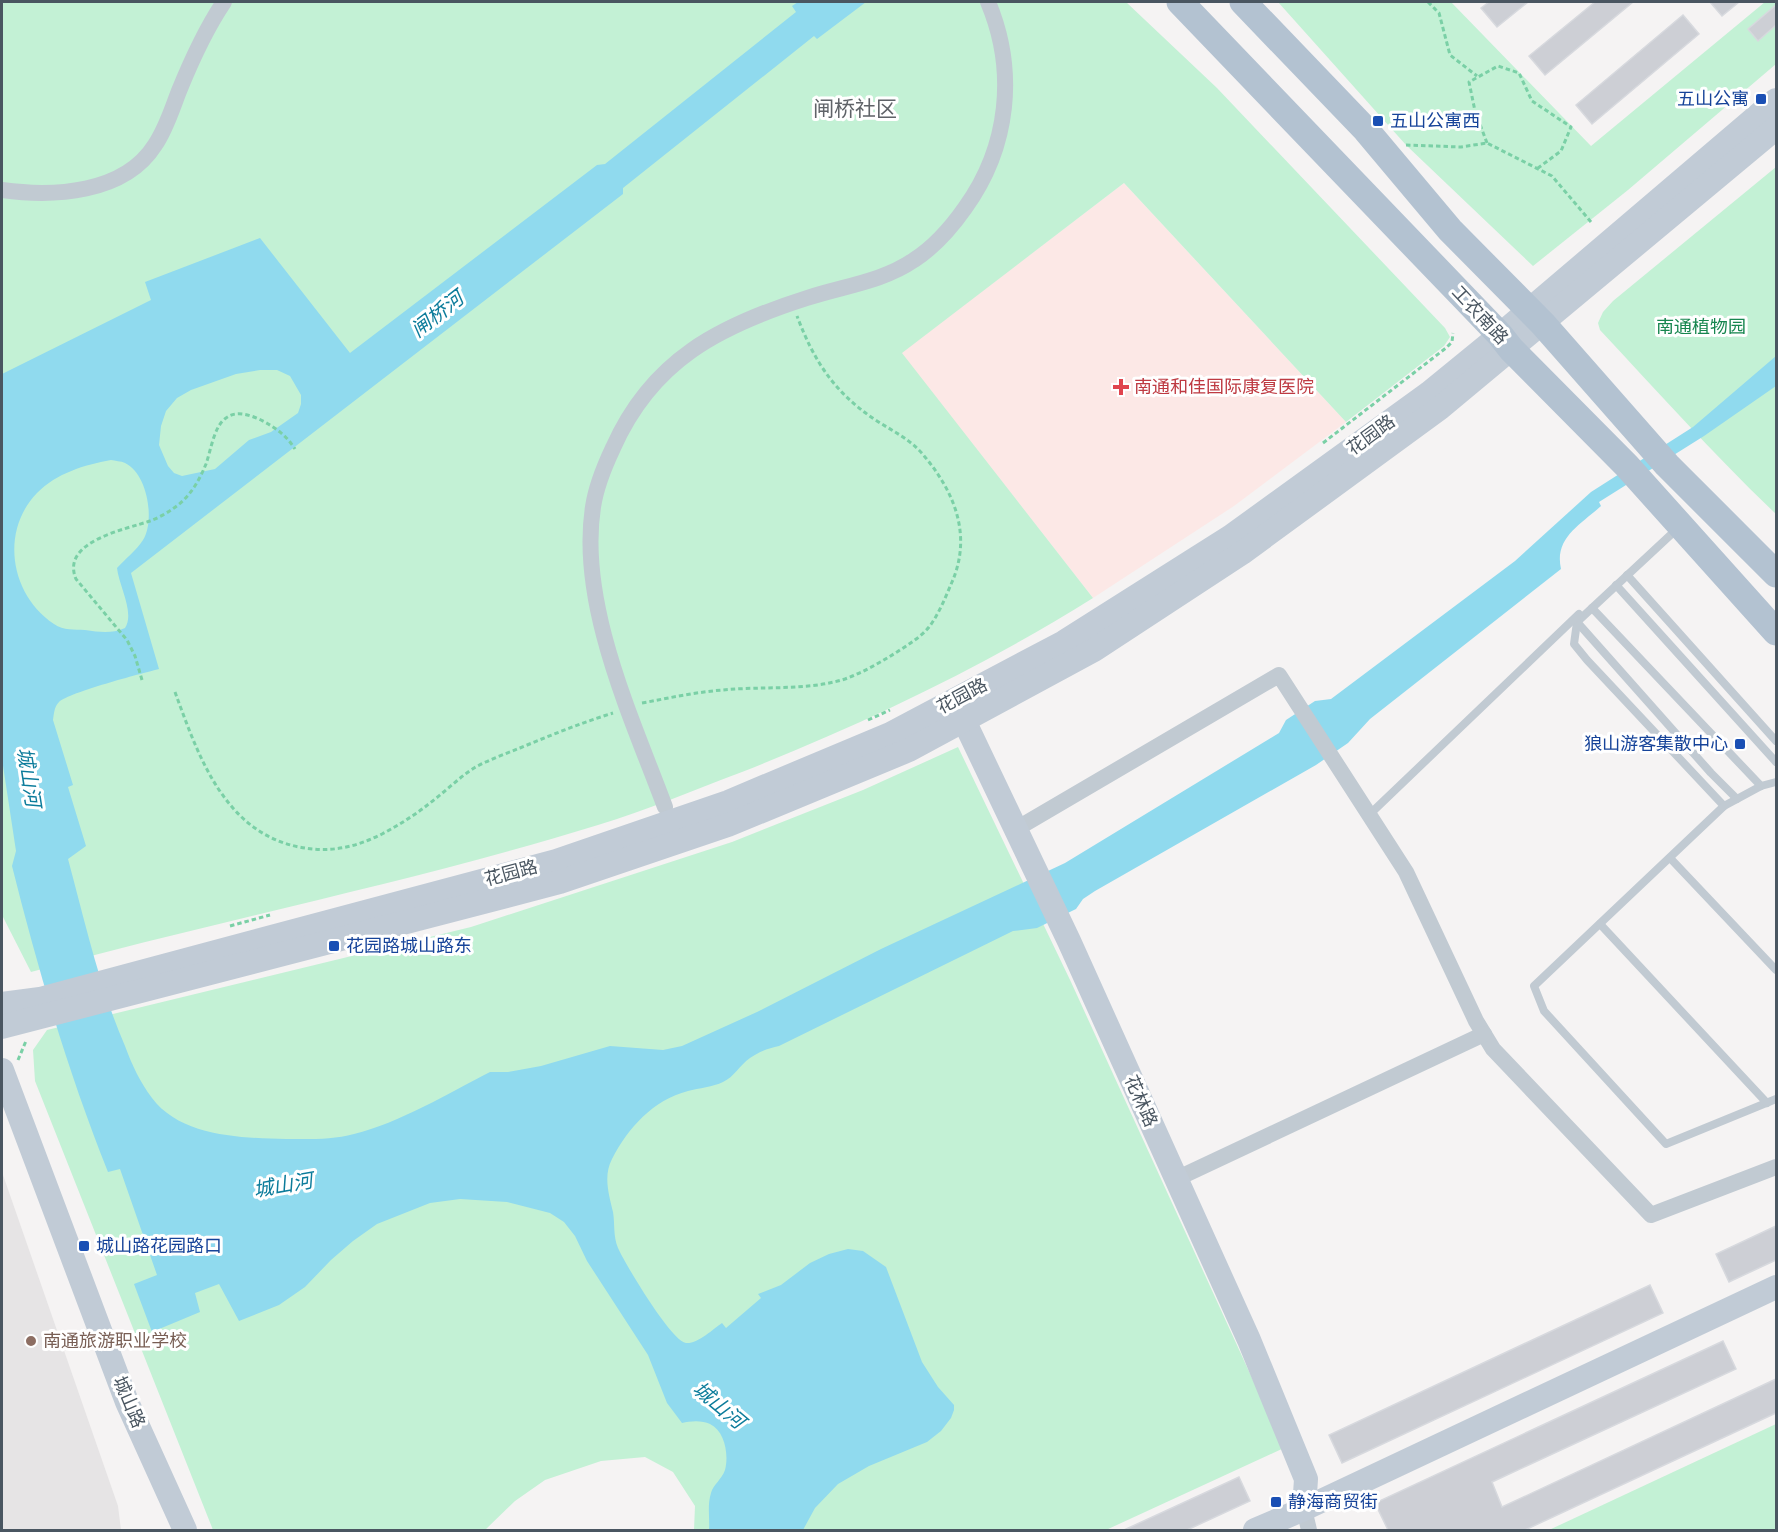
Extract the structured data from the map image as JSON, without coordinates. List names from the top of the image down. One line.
{"streets":{"main road":["工农南路","花园路","花林路","城山路"]},"crossings":[["工农南路","花园路"],["花园路","花林路"]],"districts":["闸桥社区"],"water":["闸桥河","城山河"],"parks":["南通植物园"],"places":{"transit":["五山公寓","五山公寓西","狼山游客集散中心","花园路城山路东","城山路花园路口","静海商贸街"],"health":["南通和佳国际康复医院"],"other":["南通旅游职业学校"]}}
